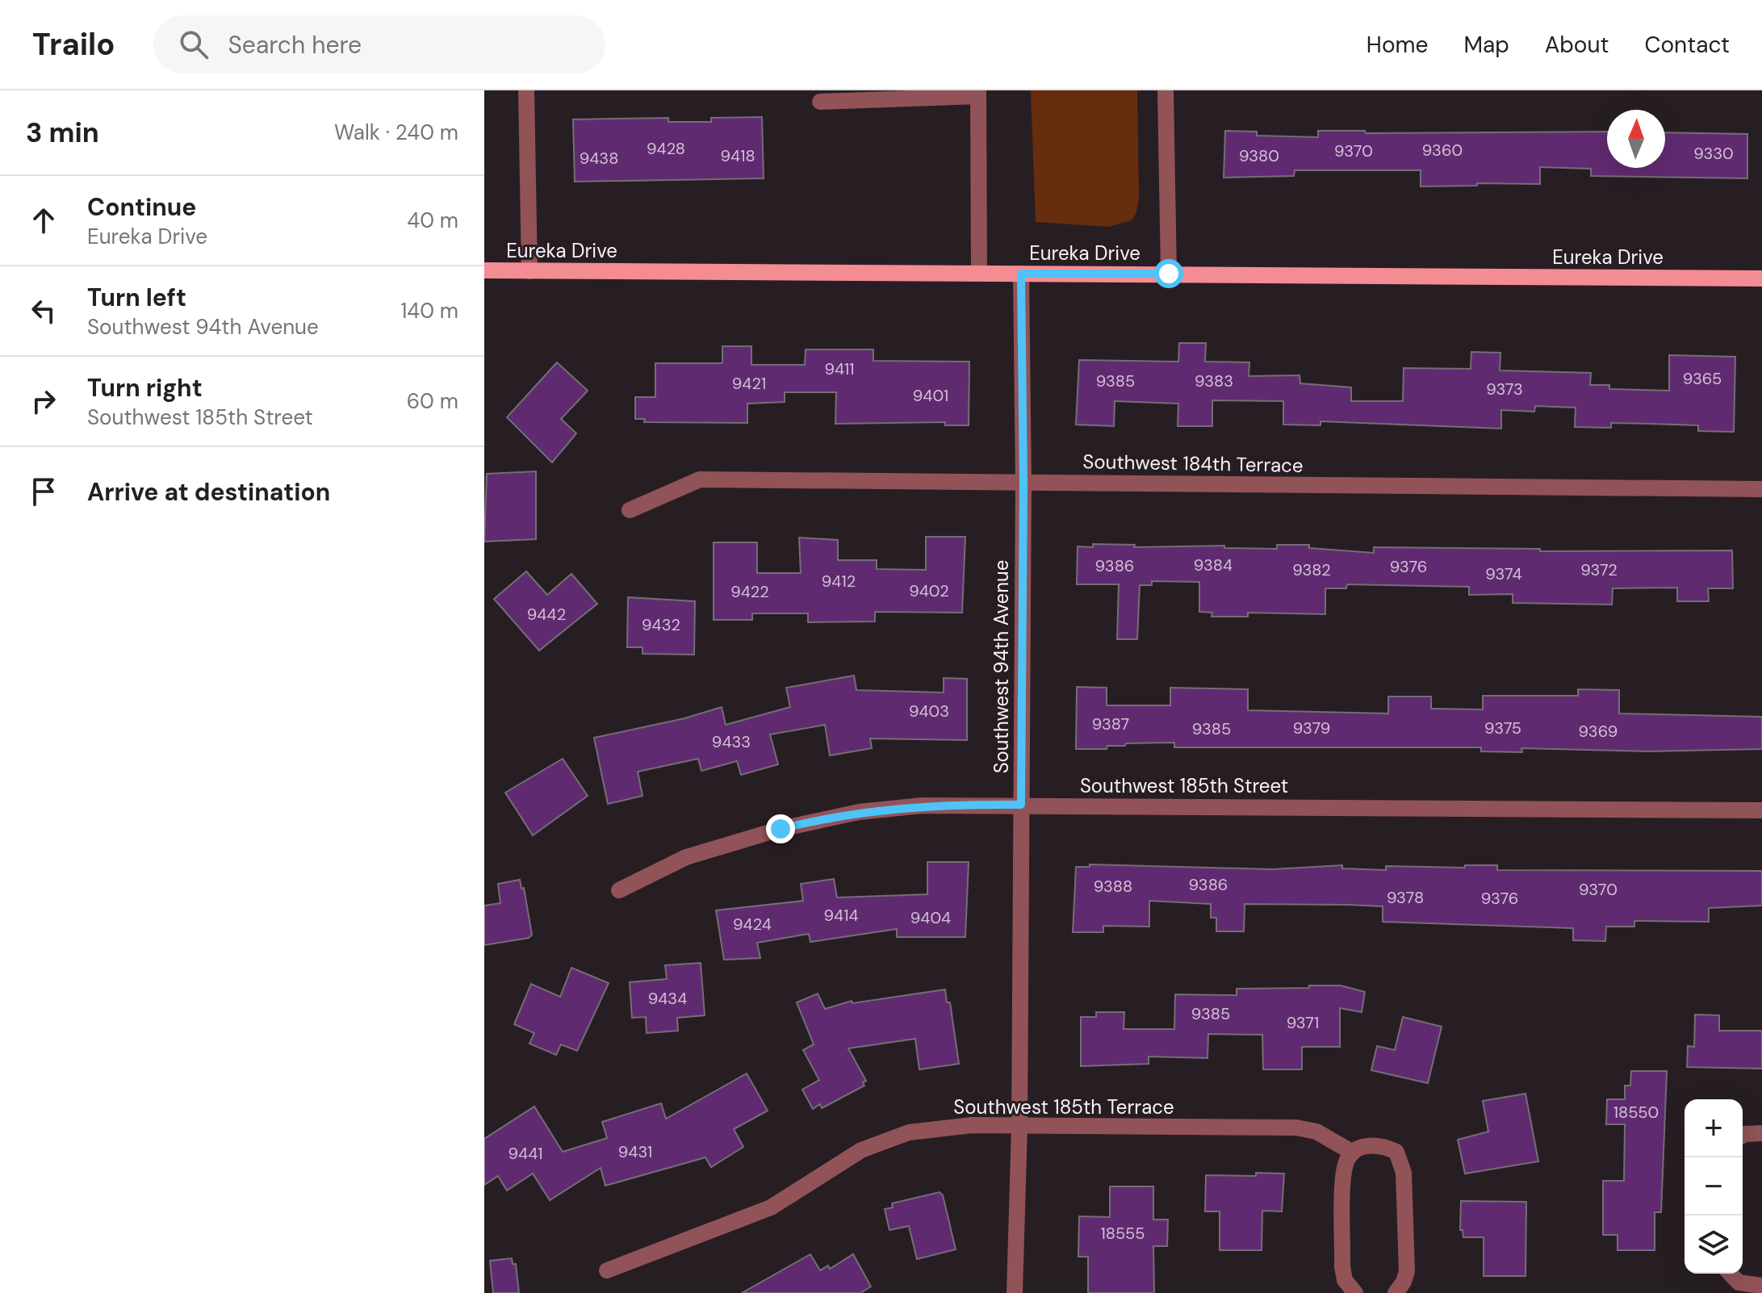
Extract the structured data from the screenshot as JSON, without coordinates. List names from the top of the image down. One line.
{"streets":{"main road":["Eureka Drive"],"street":["Southwest 184th Terrace","Southwest 94th Avenue","Southwest 185th Street","Southwest 185th Terrace"]},"crossings":[["Eureka Drive","Southwest 94th Avenue"],["Southwest 184th Terrace","Southwest 94th Avenue"],["Southwest 94th Avenue","Southwest 185th Street"],["Southwest 94th Avenue","Southwest 185th Terrace"]],"house_numbers":["9428","9360","9370","9330","9418","9380","9438","9411","9365","9385","9383","9421","9373","9401","9384","9386","9376","9382","9372","9374","9412","9402","9422","9442","9432","9403","9387","9379","9375","9385","9369","9433","9386","9388","9370","9378","9376","9414","9404","9424","9434","9385","9371","18550","9431","9441","18555"],"north":"top","page":{"header":"Trailo","search":"Search here","nav":["Home","Map","About","Contact"],"heading":["3 min","Walk · 240 m"],"list":[["Continue","Eureka Drive","40 m"],["Turn left","Southwest 94th Avenue","140 m"],["Turn right","Southwest 185th Street","60 m"],"Arrive at destination"],"map_buttons":["+","−"]}}
